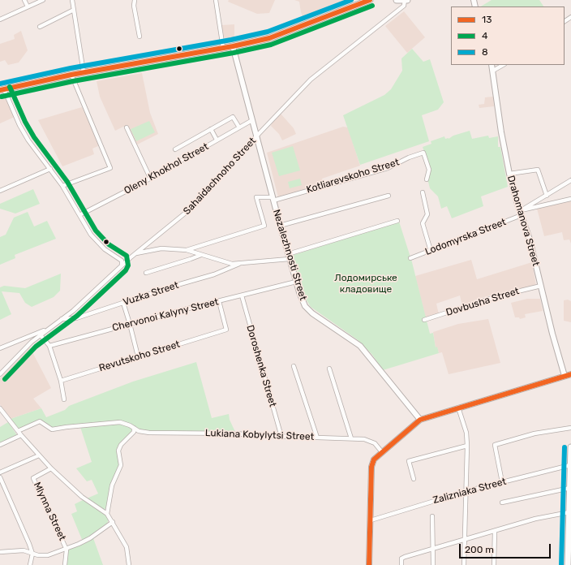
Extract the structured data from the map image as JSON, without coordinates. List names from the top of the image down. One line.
{"streets":{"street":["Oleny Khokhol Street","Sahaidachnoho Street","Kotliarevskoho Street","Drahomanova Street","Lodomyrska Street","Nezalezhnosti Street","Vuzka Street","Dovbusha Street","Chervonoi Kalyny Street","Revutskoho Street","Doroshenka Street","Lukiana Kobylytsi Street","Zalizniaka Street","Mlynna Street"]},"crossings":[["Oleny Khokhol Street","Nezalezhnosti Street"],["Sahaidachnoho Street","Nezalezhnosti Street"],["Sahaidachnoho Street","Vuzka Street"],["Kotliarevskoho Street","Nezalezhnosti Street"],["Drahomanova Street","Lodomyrska Street"],["Drahomanova Street","Dovbusha Street"],["Nezalezhnosti Street","Chervonoi Kalyny Street"],["Chervonoi Kalyny Street","Revutskoho Street"],["Chervonoi Kalyny Street","Doroshenka Street"],["Doroshenka Street","Lukiana Kobylytsi Street"]],"parks":["Лодомирське кладовище"],"lines":["transit line 13","transit line 8","transit line 4"],"legend":["13","4","8"],"scale_bar":"200 m"}
